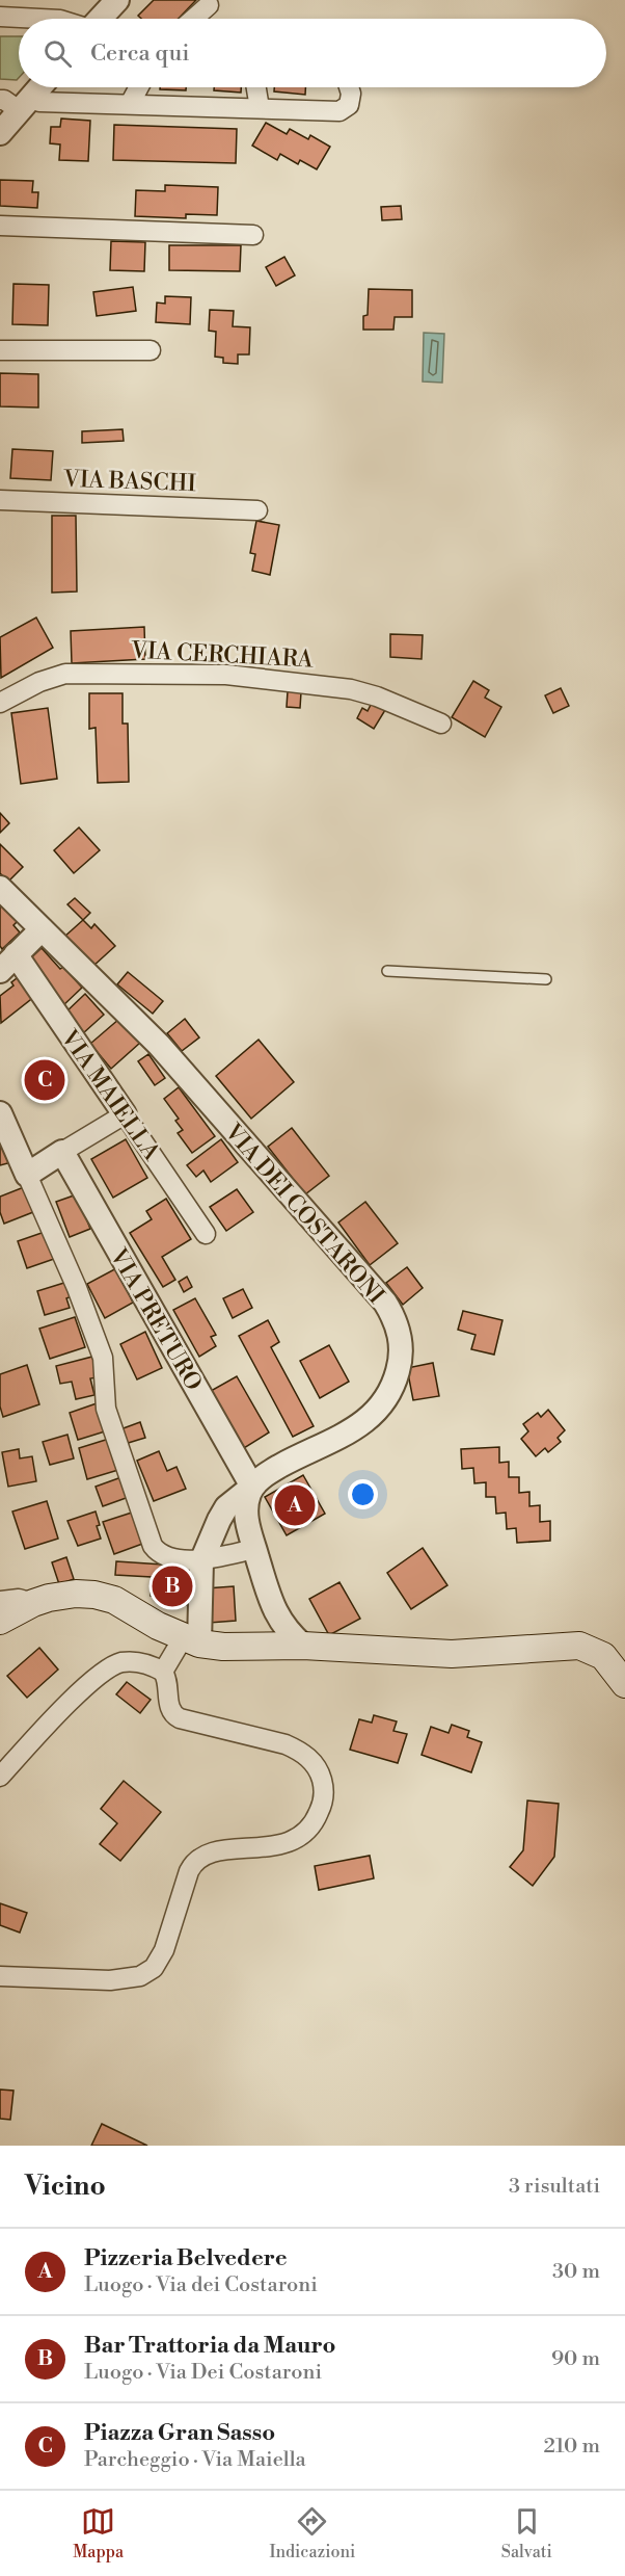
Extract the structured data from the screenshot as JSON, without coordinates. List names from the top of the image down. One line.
{"streets":{"street":["VIA BASCHI","VIA CERCHIARA","VIA MAIELLA","VIA DEI COSTARONI","VIA PRETURO"]},"crossings":[["VIA DEI COSTARONI","VIA PRETURO"]],"page":{"search":"Cerca qui","pins":["C","A","B"],"heading":["Vicino","3 risultati"],"list":[{"mark":"A","name":"Pizzeria Belvedere","note":"Luogo · Via dei Costaroni","value":"30 m"},{"mark":"B","name":"Bar Trattoria da Mauro","note":"Luogo · Via Dei Costaroni","value":"90 m"},{"mark":"C","name":"Piazza Gran Sasso","note":"Parcheggio · Via Maiella","value":"210 m"}],"nav":["Mappa","Indicazioni","Salvati"]}}
